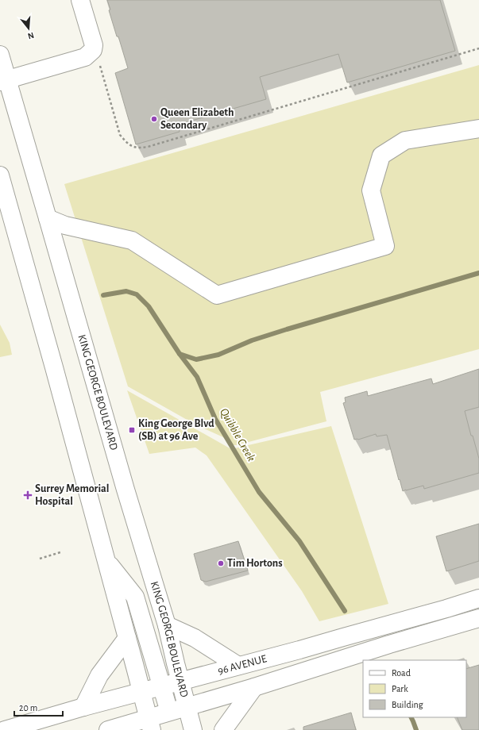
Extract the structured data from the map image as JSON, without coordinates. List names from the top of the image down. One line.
{"streets":{"main road":["KING GEORGE BOULEVARD","96 AVENUE"]},"crossings":[["KING GEORGE BOULEVARD","96 AVENUE"]],"water":["Quibble Creek"],"places":{"other":["Queen Elizabeth Secondary","Tim Hortons"],"transit":["King George Blvd (SB) at 96 Ave"],"health":["Surrey Memorial Hospital"]},"legend":["Road","Park","Building"],"scale_bar":"20 m","north":"bottom"}
